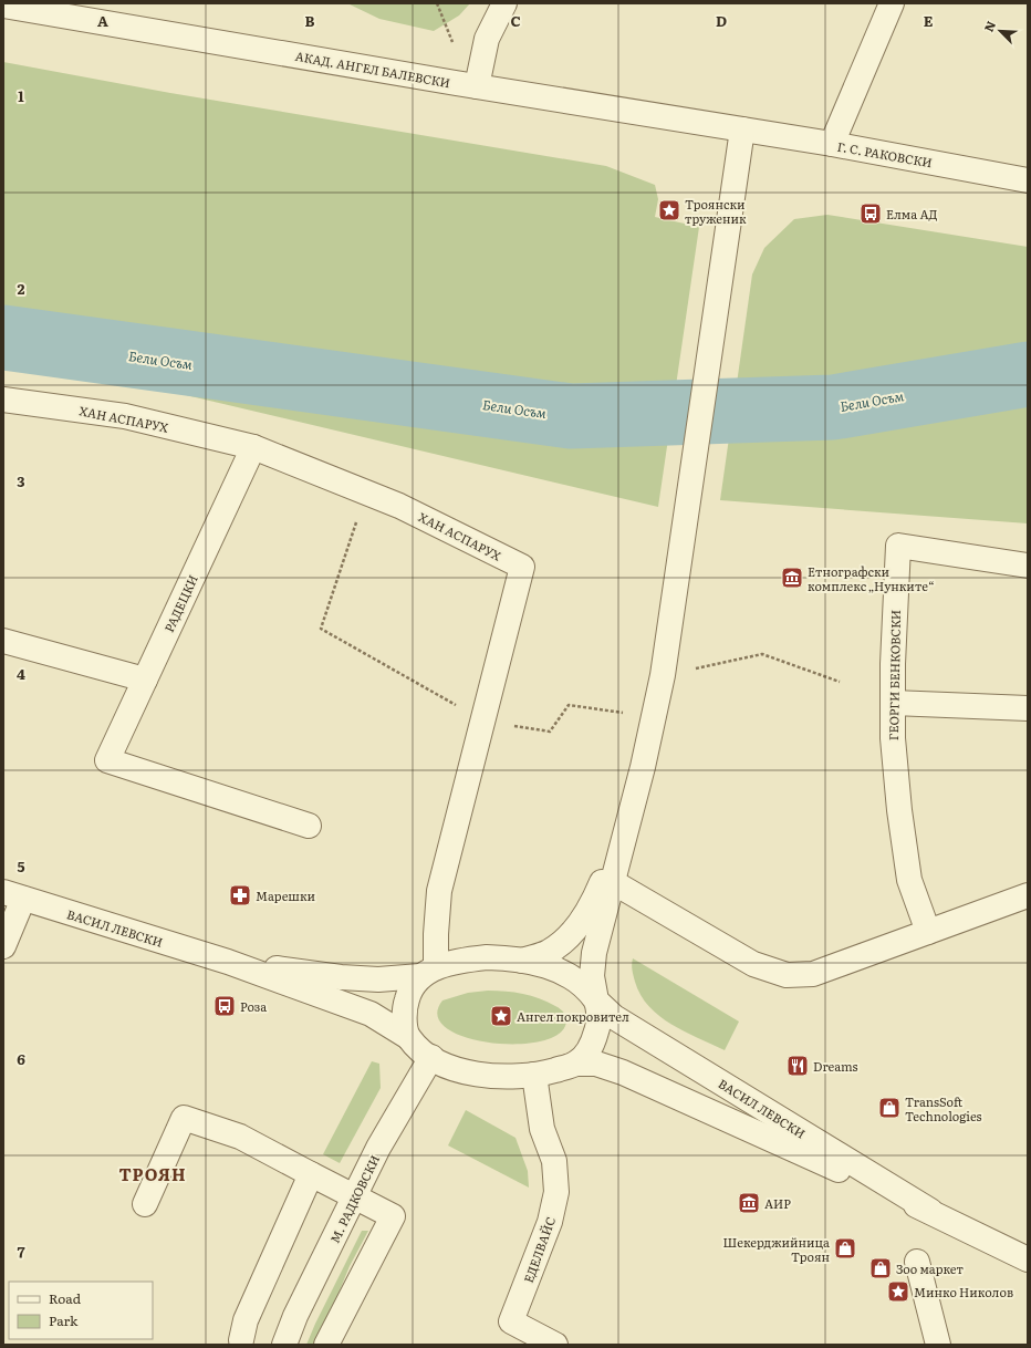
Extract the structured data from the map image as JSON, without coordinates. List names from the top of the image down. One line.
{"streets":{"street":["АКАД. АНГЕЛ БАЛЕВСКИ","Г. С. РАКОВСКИ","ХАН АСПАРУХ","РАДЕЦКИ","ГЕОРГИ БЕНКОВСКИ","ВАСИЛ ЛЕВСКИ","М. РАДКОВСКИ","ЕДЕЛВАЙС"]},"crossings":[["АКАД. АНГЕЛ БАЛЕВСКИ","Г. С. РАКОВСКИ"],["ХАН АСПАРУХ","РАДЕЦКИ"],["ХАН АСПАРУХ","ВАСИЛ ЛЕВСКИ"],["ВАСИЛ ЛЕВСКИ","М. РАДКОВСКИ"],["ВАСИЛ ЛЕВСКИ","ЕДЕЛВАЙС"]],"districts":["ТРОЯН"],"water":["Бели Осъм"],"places":{"place":["Троянски труженик","Ангел покровител","Минко Николов"],"bus stop":["Елма АД","Роза"],"museum":["Етнографски комплекс „Нунките“","АИР"],"pharmacy":["Марешки"],"restaurant":["Dreams"],"shop":["TransSoft Technologies","Шекерджийница Троян","Зоо маркет"]},"legend":["Road","Park"],"north":"top left","grid":{"columns":["A","B","C","D","E"],"rows":["1","2","3","4","5","6","7"]}}
